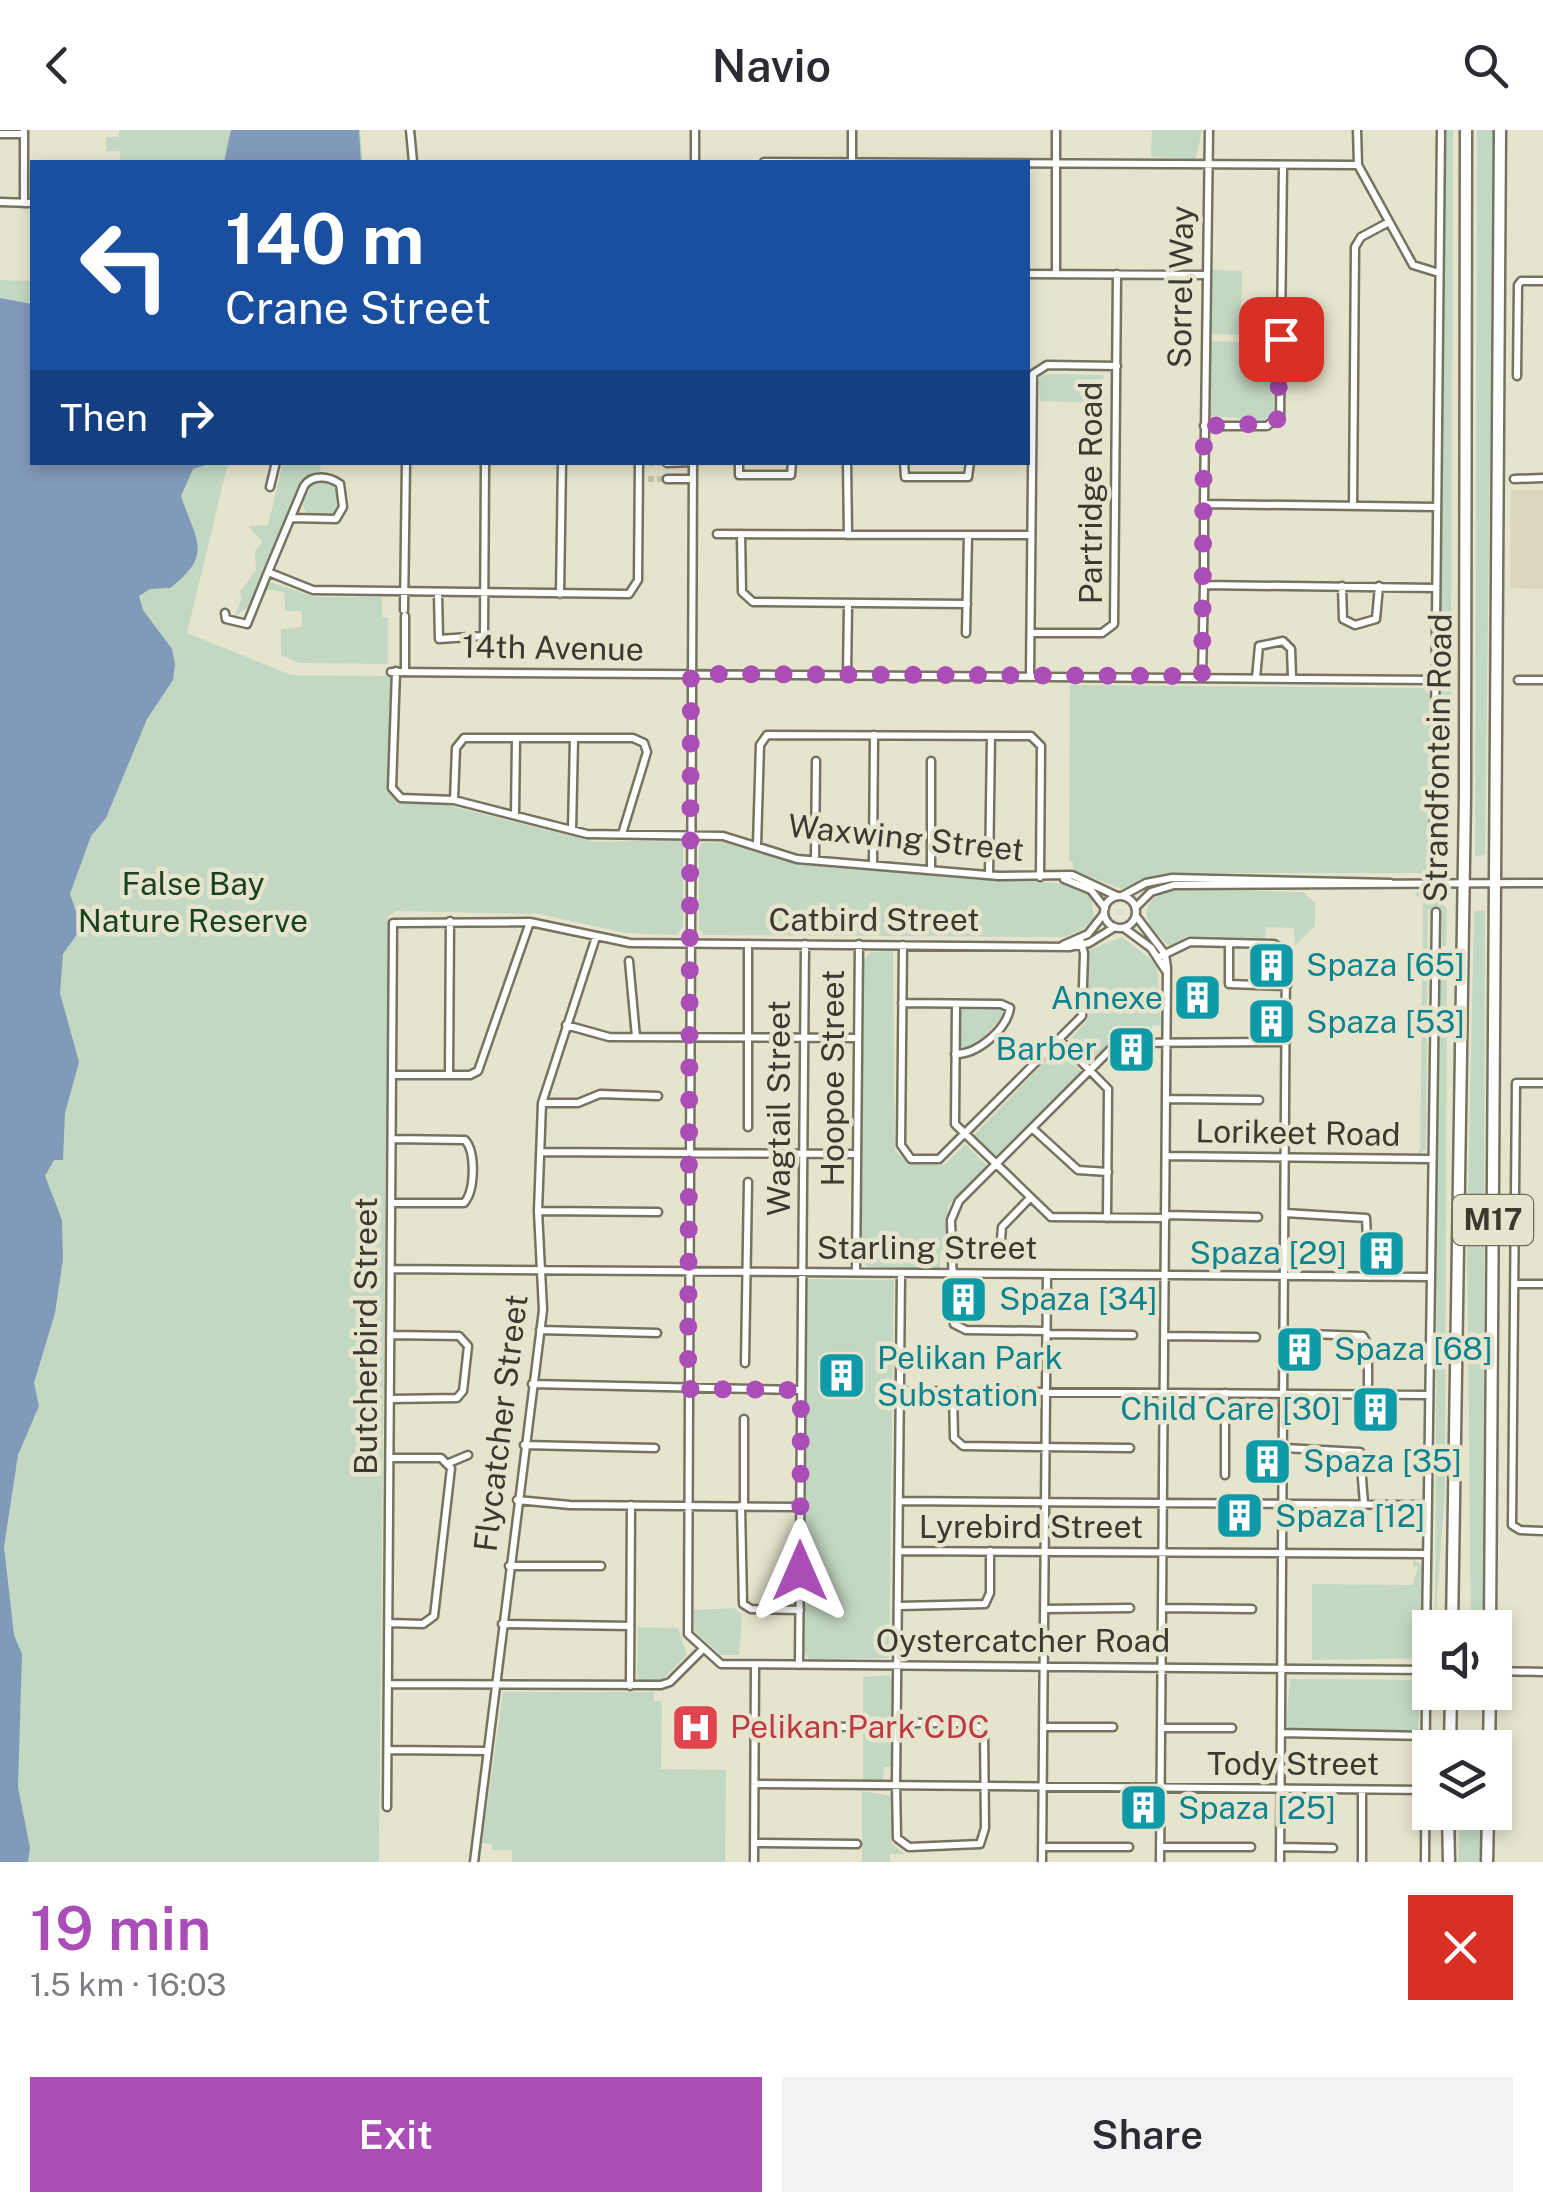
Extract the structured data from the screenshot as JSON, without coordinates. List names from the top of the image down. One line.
{"streets":{"main road":["Strandfontein Road","M17"],"street":["Sorrel Way","Partridge Road","14th Avenue","Waxwing Street","Catbird Street","Hoopoe Street","Wagtail Street","Lorikeet Road","Starling Street","Butcherbird Street","Flycatcher Street","Lyrebird Street","Oystercatcher Road","Tody Street"]},"crossings":[["Sorrel Way","14th Avenue"],["14th Avenue","Strandfontein Road"],["14th Avenue","Waxwing Street"],["Strandfontein Road","Lorikeet Road"],["Strandfontein Road","Starling Street"],["Strandfontein Road","Lyrebird Street"],["Waxwing Street","Catbird Street"],["Catbird Street","Hoopoe Street"],["Catbird Street","Wagtail Street"],["Catbird Street","Butcherbird Street"],["Catbird Street","Flycatcher Street"],["Hoopoe Street","Starling Street"],["Wagtail Street","Starling Street"],["Wagtail Street","Oystercatcher Road"],["Starling Street","Butcherbird Street"],["Starling Street","Flycatcher Street"]],"parks":["False Bay Nature Reserve"],"places":{"building":["Spaza [65]","Annexe","Spaza [53]","Barber","Spaza [29]","Spaza [34]","Spaza [68]","Pelikan Park Substation","Child Care [30]","Spaza [35]","Spaza [12]","Spaza [25]"],"hospital":["Pelikan Park CDC"]},"page":{"header":"Navio","turn":["140 m","Crane Street"],"then":"Then","heading":["19 min","1.5 km · 16:03"],"buttons":["Exit","Share"]}}
